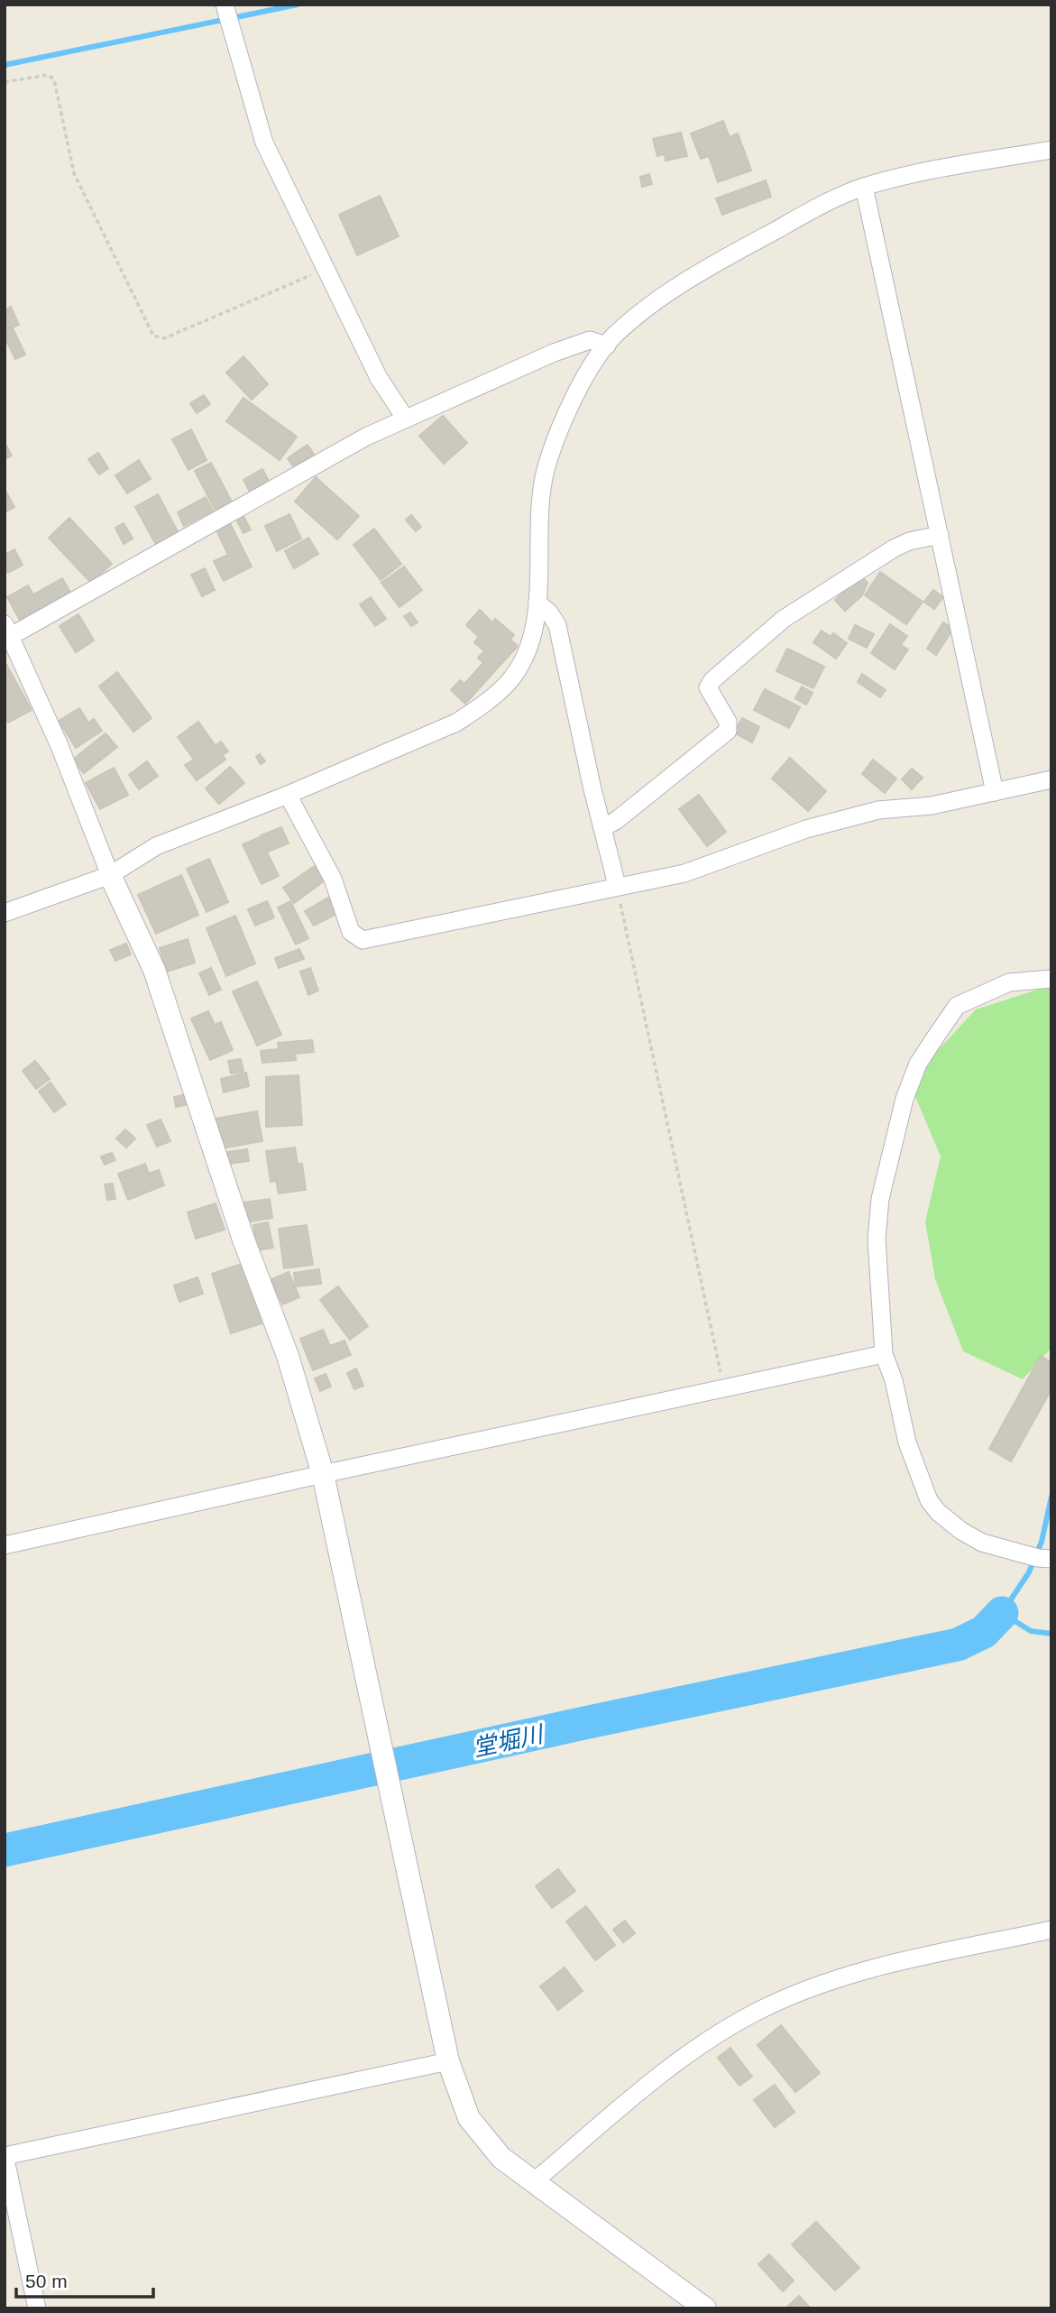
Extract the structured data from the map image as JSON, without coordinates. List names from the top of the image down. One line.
{"water":["堂堀川"],"scale_bar":"50 m"}
